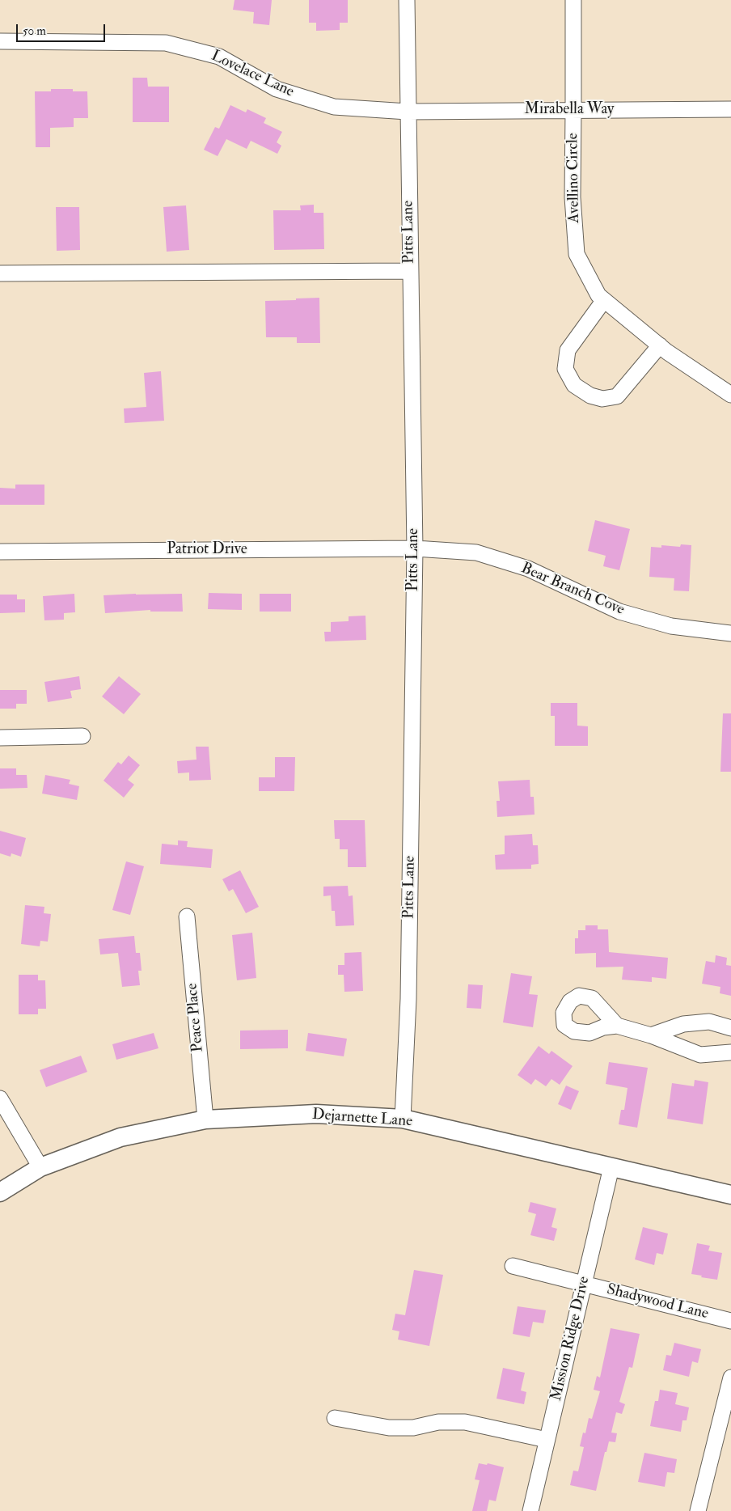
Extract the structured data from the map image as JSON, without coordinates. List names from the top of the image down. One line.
{"streets":{"main road":["Dejarnette Lane"],"street":["Lovelace Lane","Mirabella Way","Avellino Circle","Pitts Lane","Patriot Drive","Bear Branch Cove","Peace Place","Shadywood Lane","Mission Ridge Drive"]},"crossings":[["Lovelace Lane","Mirabella Way"],["Lovelace Lane","Pitts Lane"],["Mirabella Way","Avellino Circle"],["Mirabella Way","Pitts Lane"],["Pitts Lane","Patriot Drive"],["Pitts Lane","Bear Branch Cove"],["Pitts Lane","Dejarnette Lane"],["Patriot Drive","Bear Branch Cove"],["Peace Place","Dejarnette Lane"],["Dejarnette Lane","Mission Ridge Drive"],["Shadywood Lane","Mission Ridge Drive"]],"scale_bar":"50 m"}
